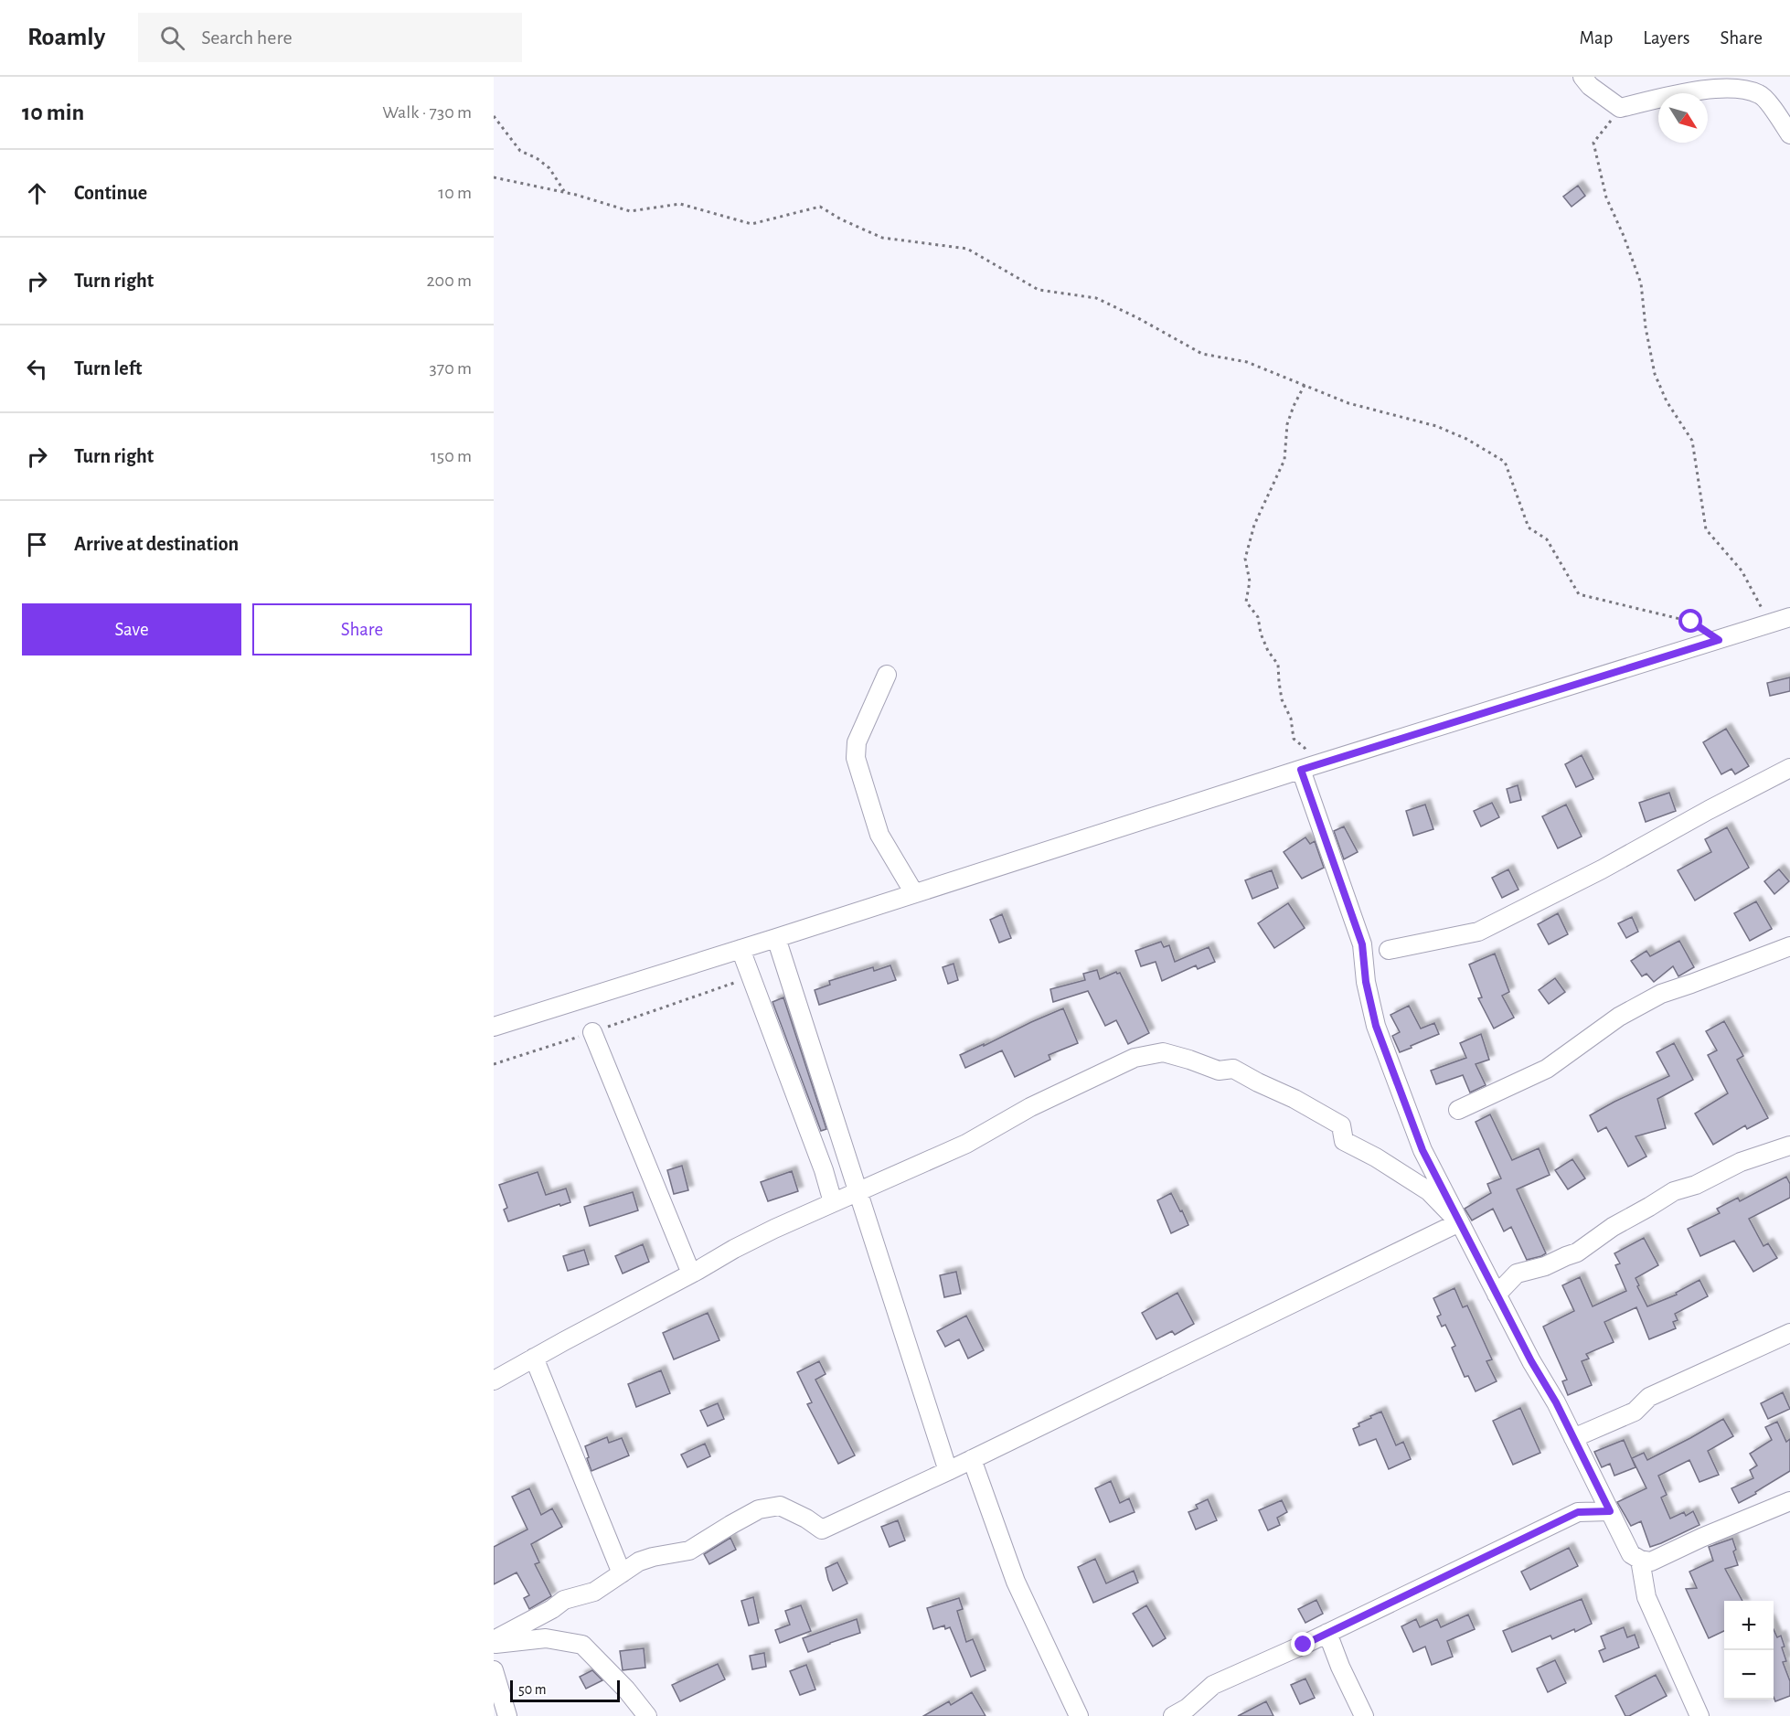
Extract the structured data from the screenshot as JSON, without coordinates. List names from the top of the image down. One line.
{"scale_bar":"50 m","north":"bottom right","page":{"header":"Roamly","search":"Search here","nav":["Map","Layers","Share"],"heading":["10 min","Walk · 730 m"],"list":[["Continue","10 m"],["Turn right","200 m"],["Turn left","370 m"],["Turn right","150 m"],"Arrive at destination"],"buttons":["Save","Share"],"map_buttons":["+","−"],"scale":"50 m"}}
